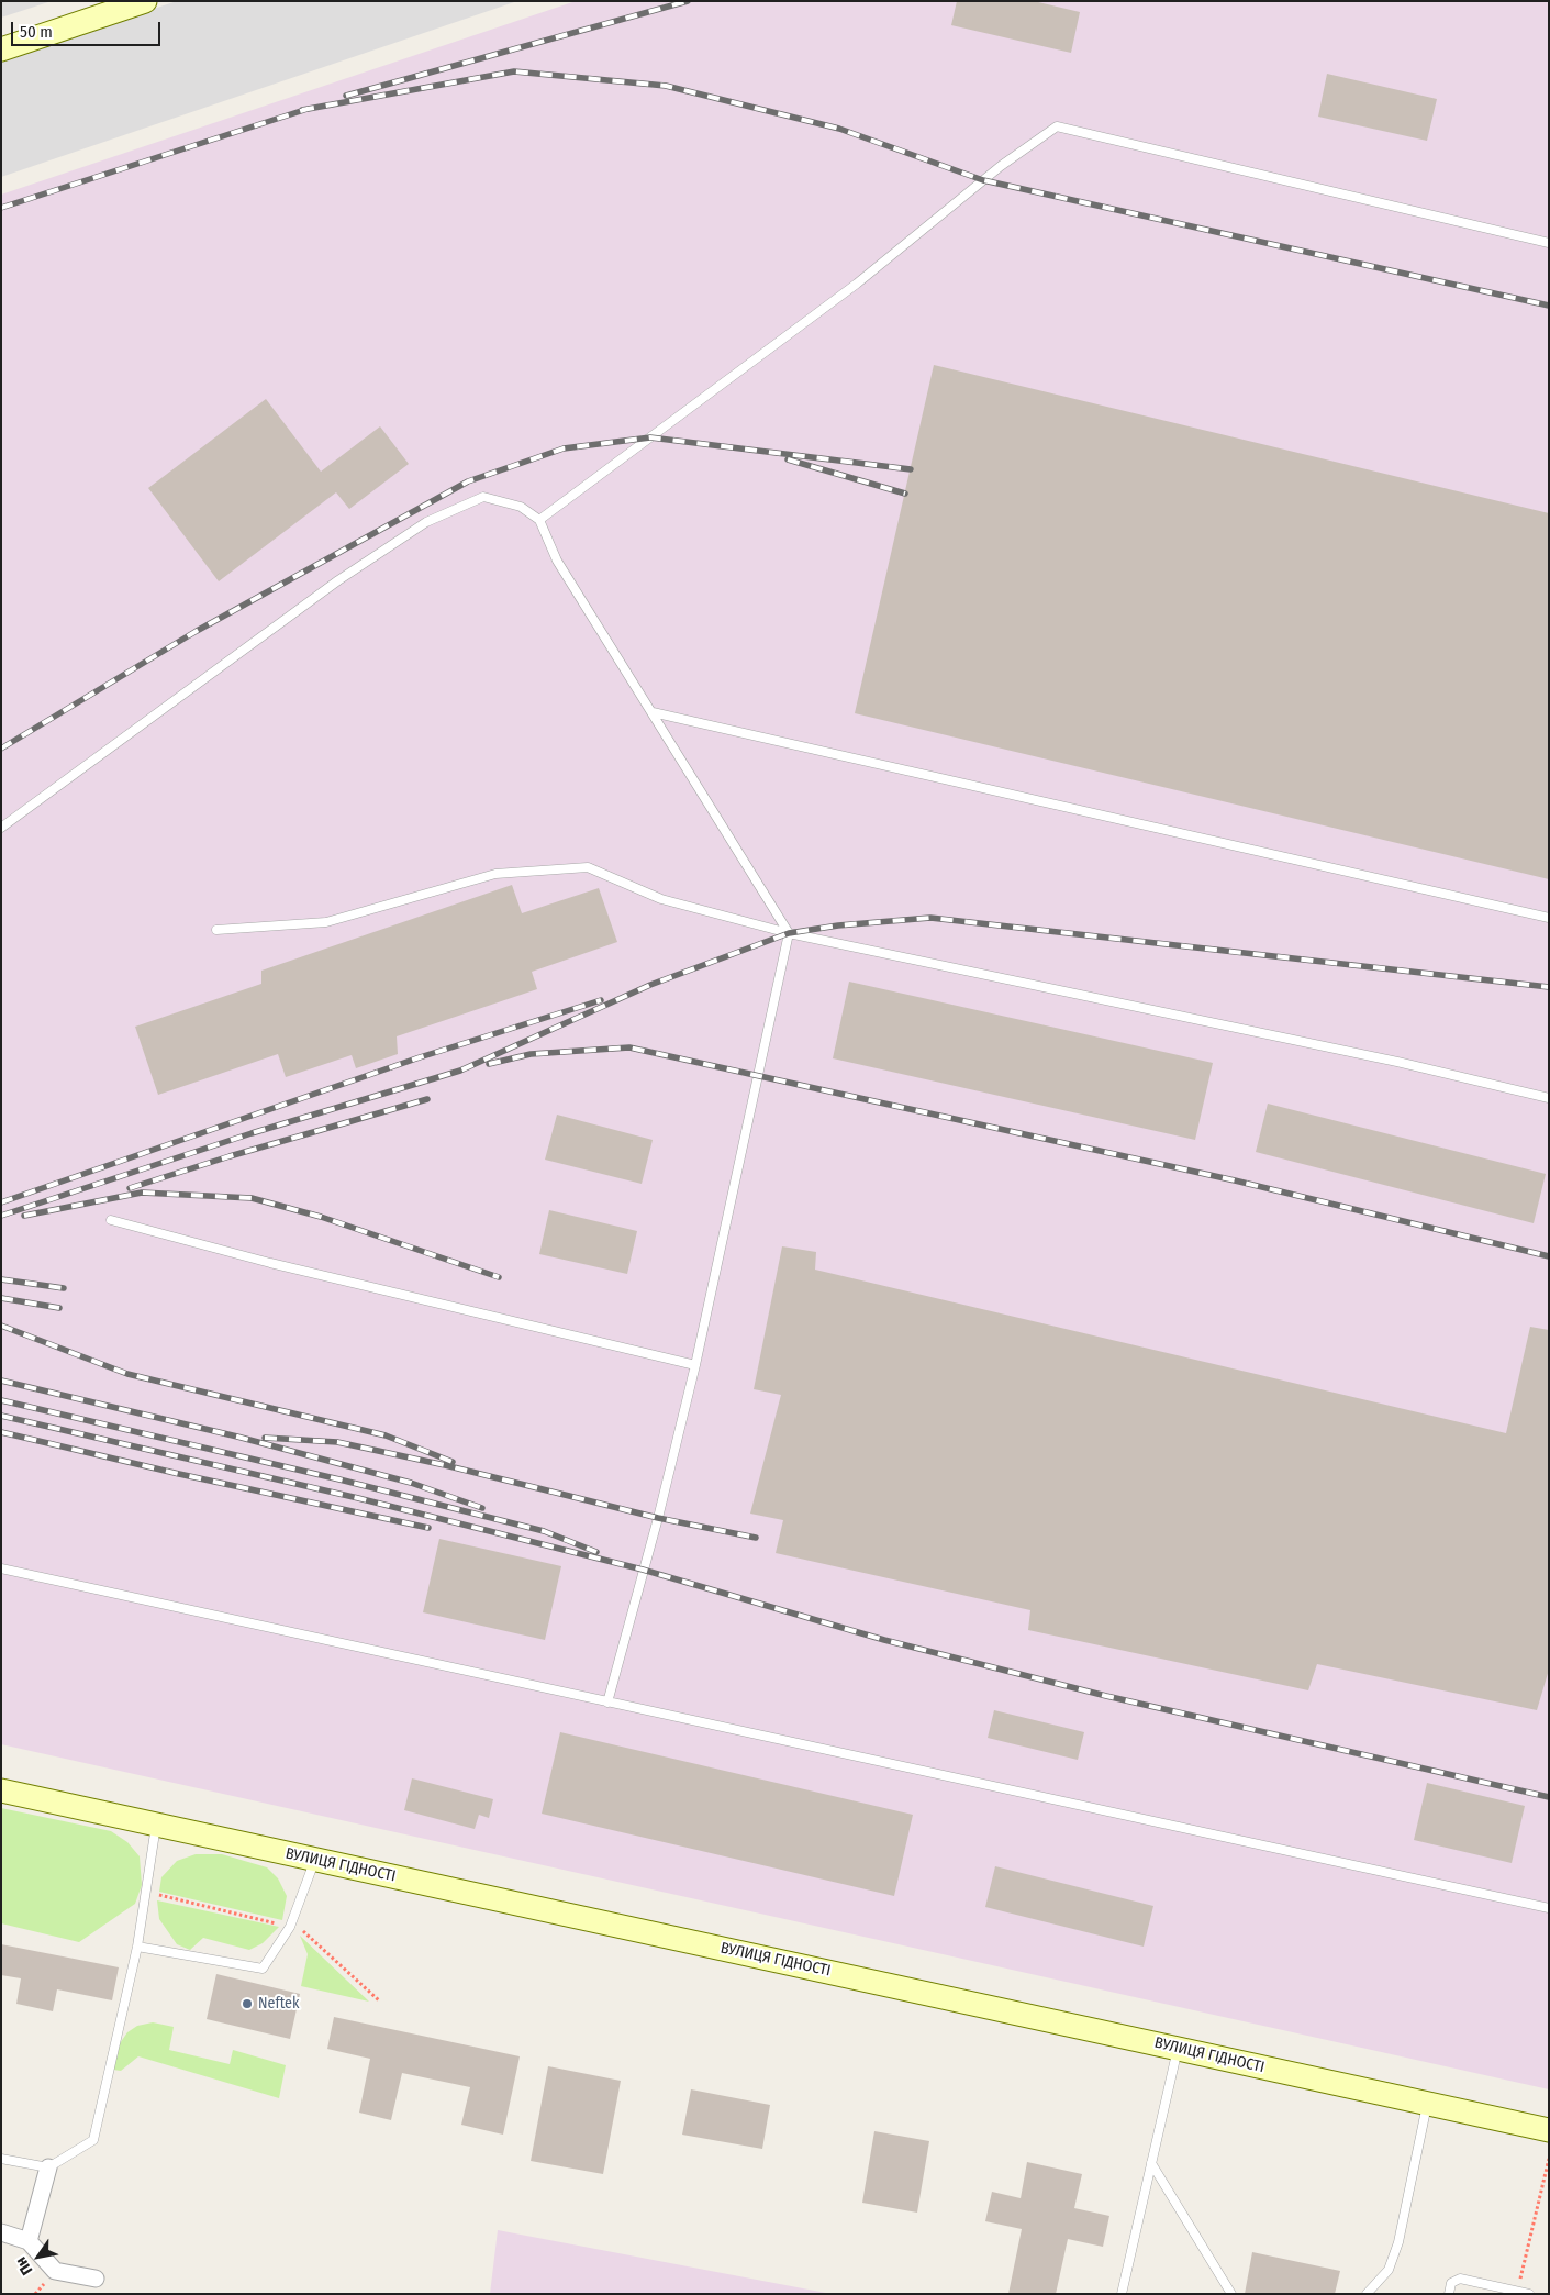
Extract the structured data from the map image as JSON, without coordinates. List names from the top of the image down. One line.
{"streets":{"main road":["ВУЛИЦЯ ГІДНОСТІ"]},"places":["Neftek"],"scale_bar":"50 m","north":"bottom left"}
